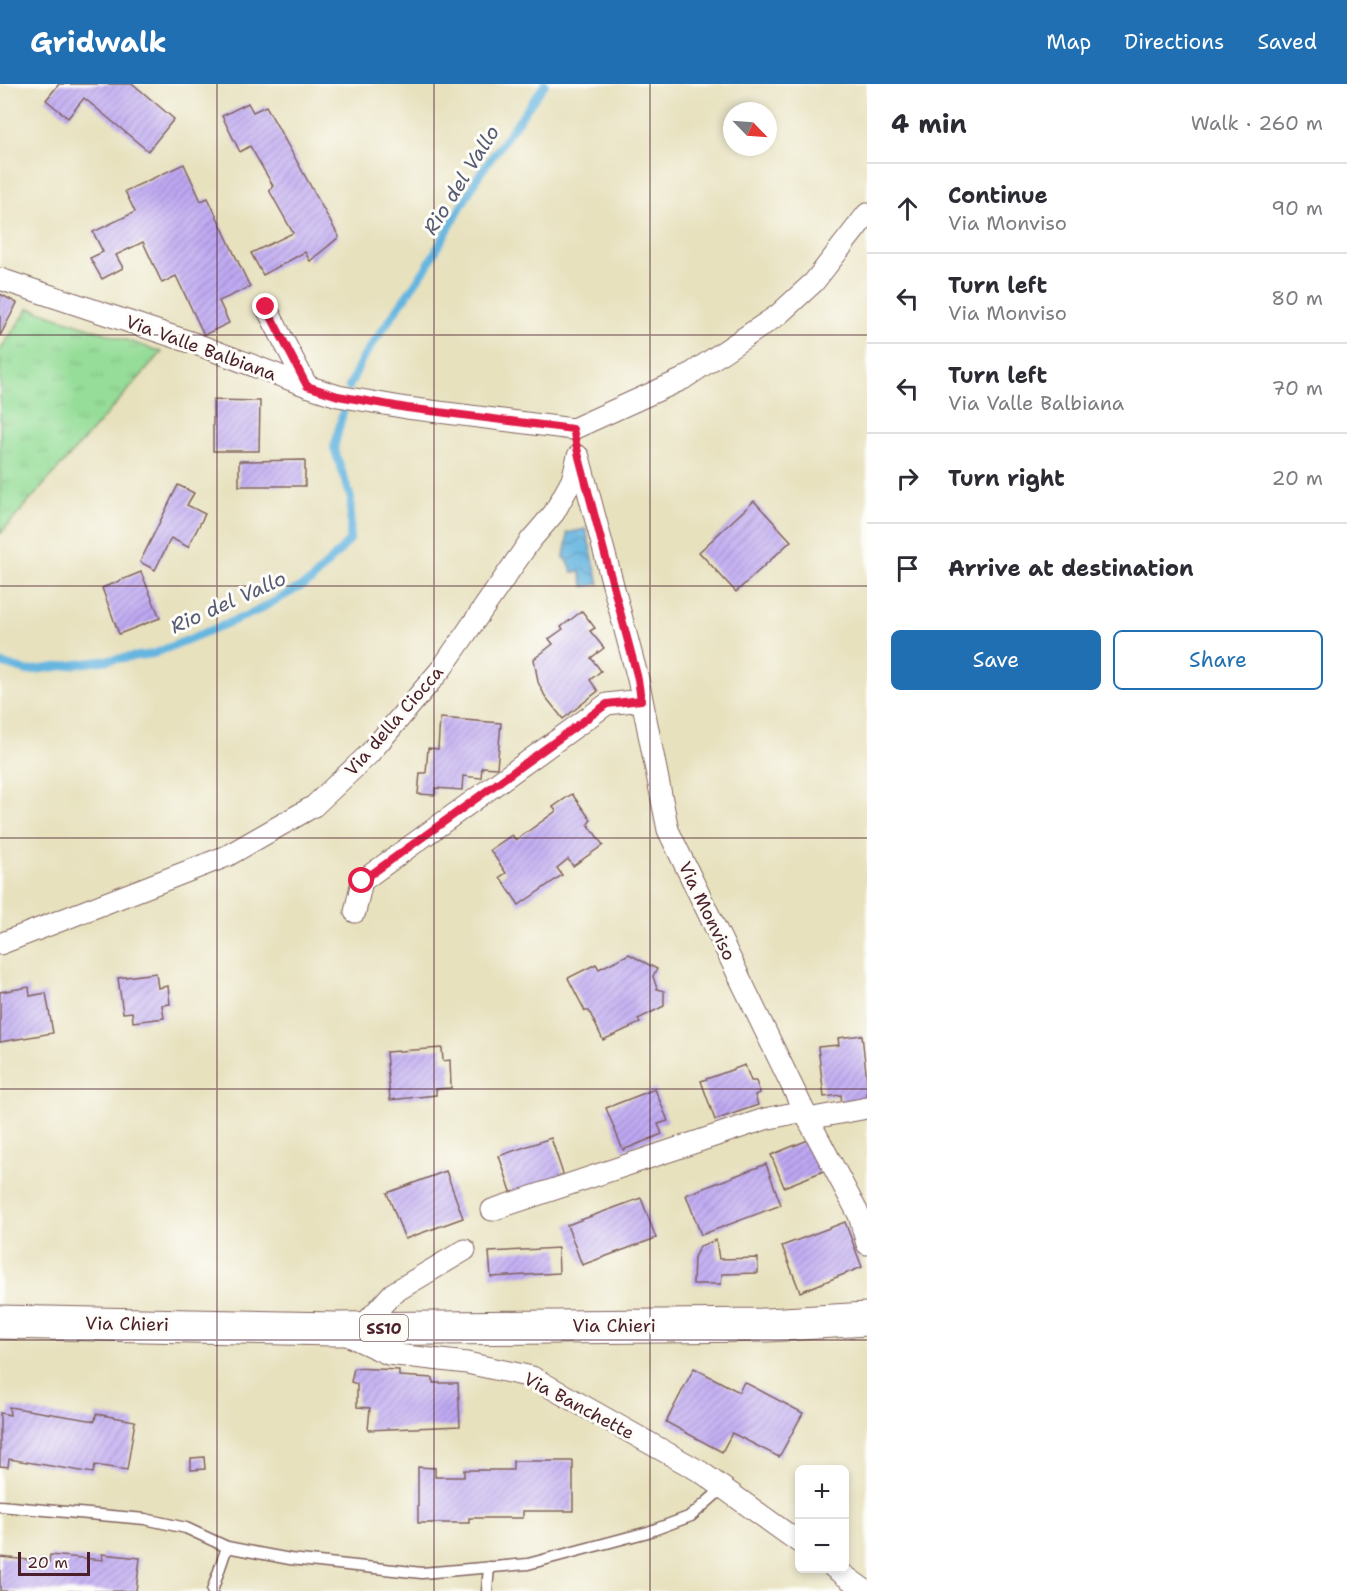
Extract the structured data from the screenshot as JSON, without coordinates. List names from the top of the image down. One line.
{"streets":{"main road":["Via Chieri","SS10"],"street":["Via Valle Balbiana","Via della Ciocca","Via Monviso","Via Banchette"]},"crossings":[["Via della Ciocca","Via Monviso"],["Via Chieri","Via Banchette"]],"water":["Rio del Vallo"],"scale_bar":"20 m","north":"bottom right","page":{"header":"Gridwalk","nav":["Map","Directions","Saved"],"heading":["4 min","Walk · 260 m"],"list":[["Continue","Via Monviso","90 m"],["Turn left","Via Monviso","80 m"],["Turn left","Via Valle Balbiana","70 m"],["Turn right","20 m"],"Arrive at destination"],"buttons":["Save","Share"],"map_buttons":["+","−"],"scale":"20 m"}}
